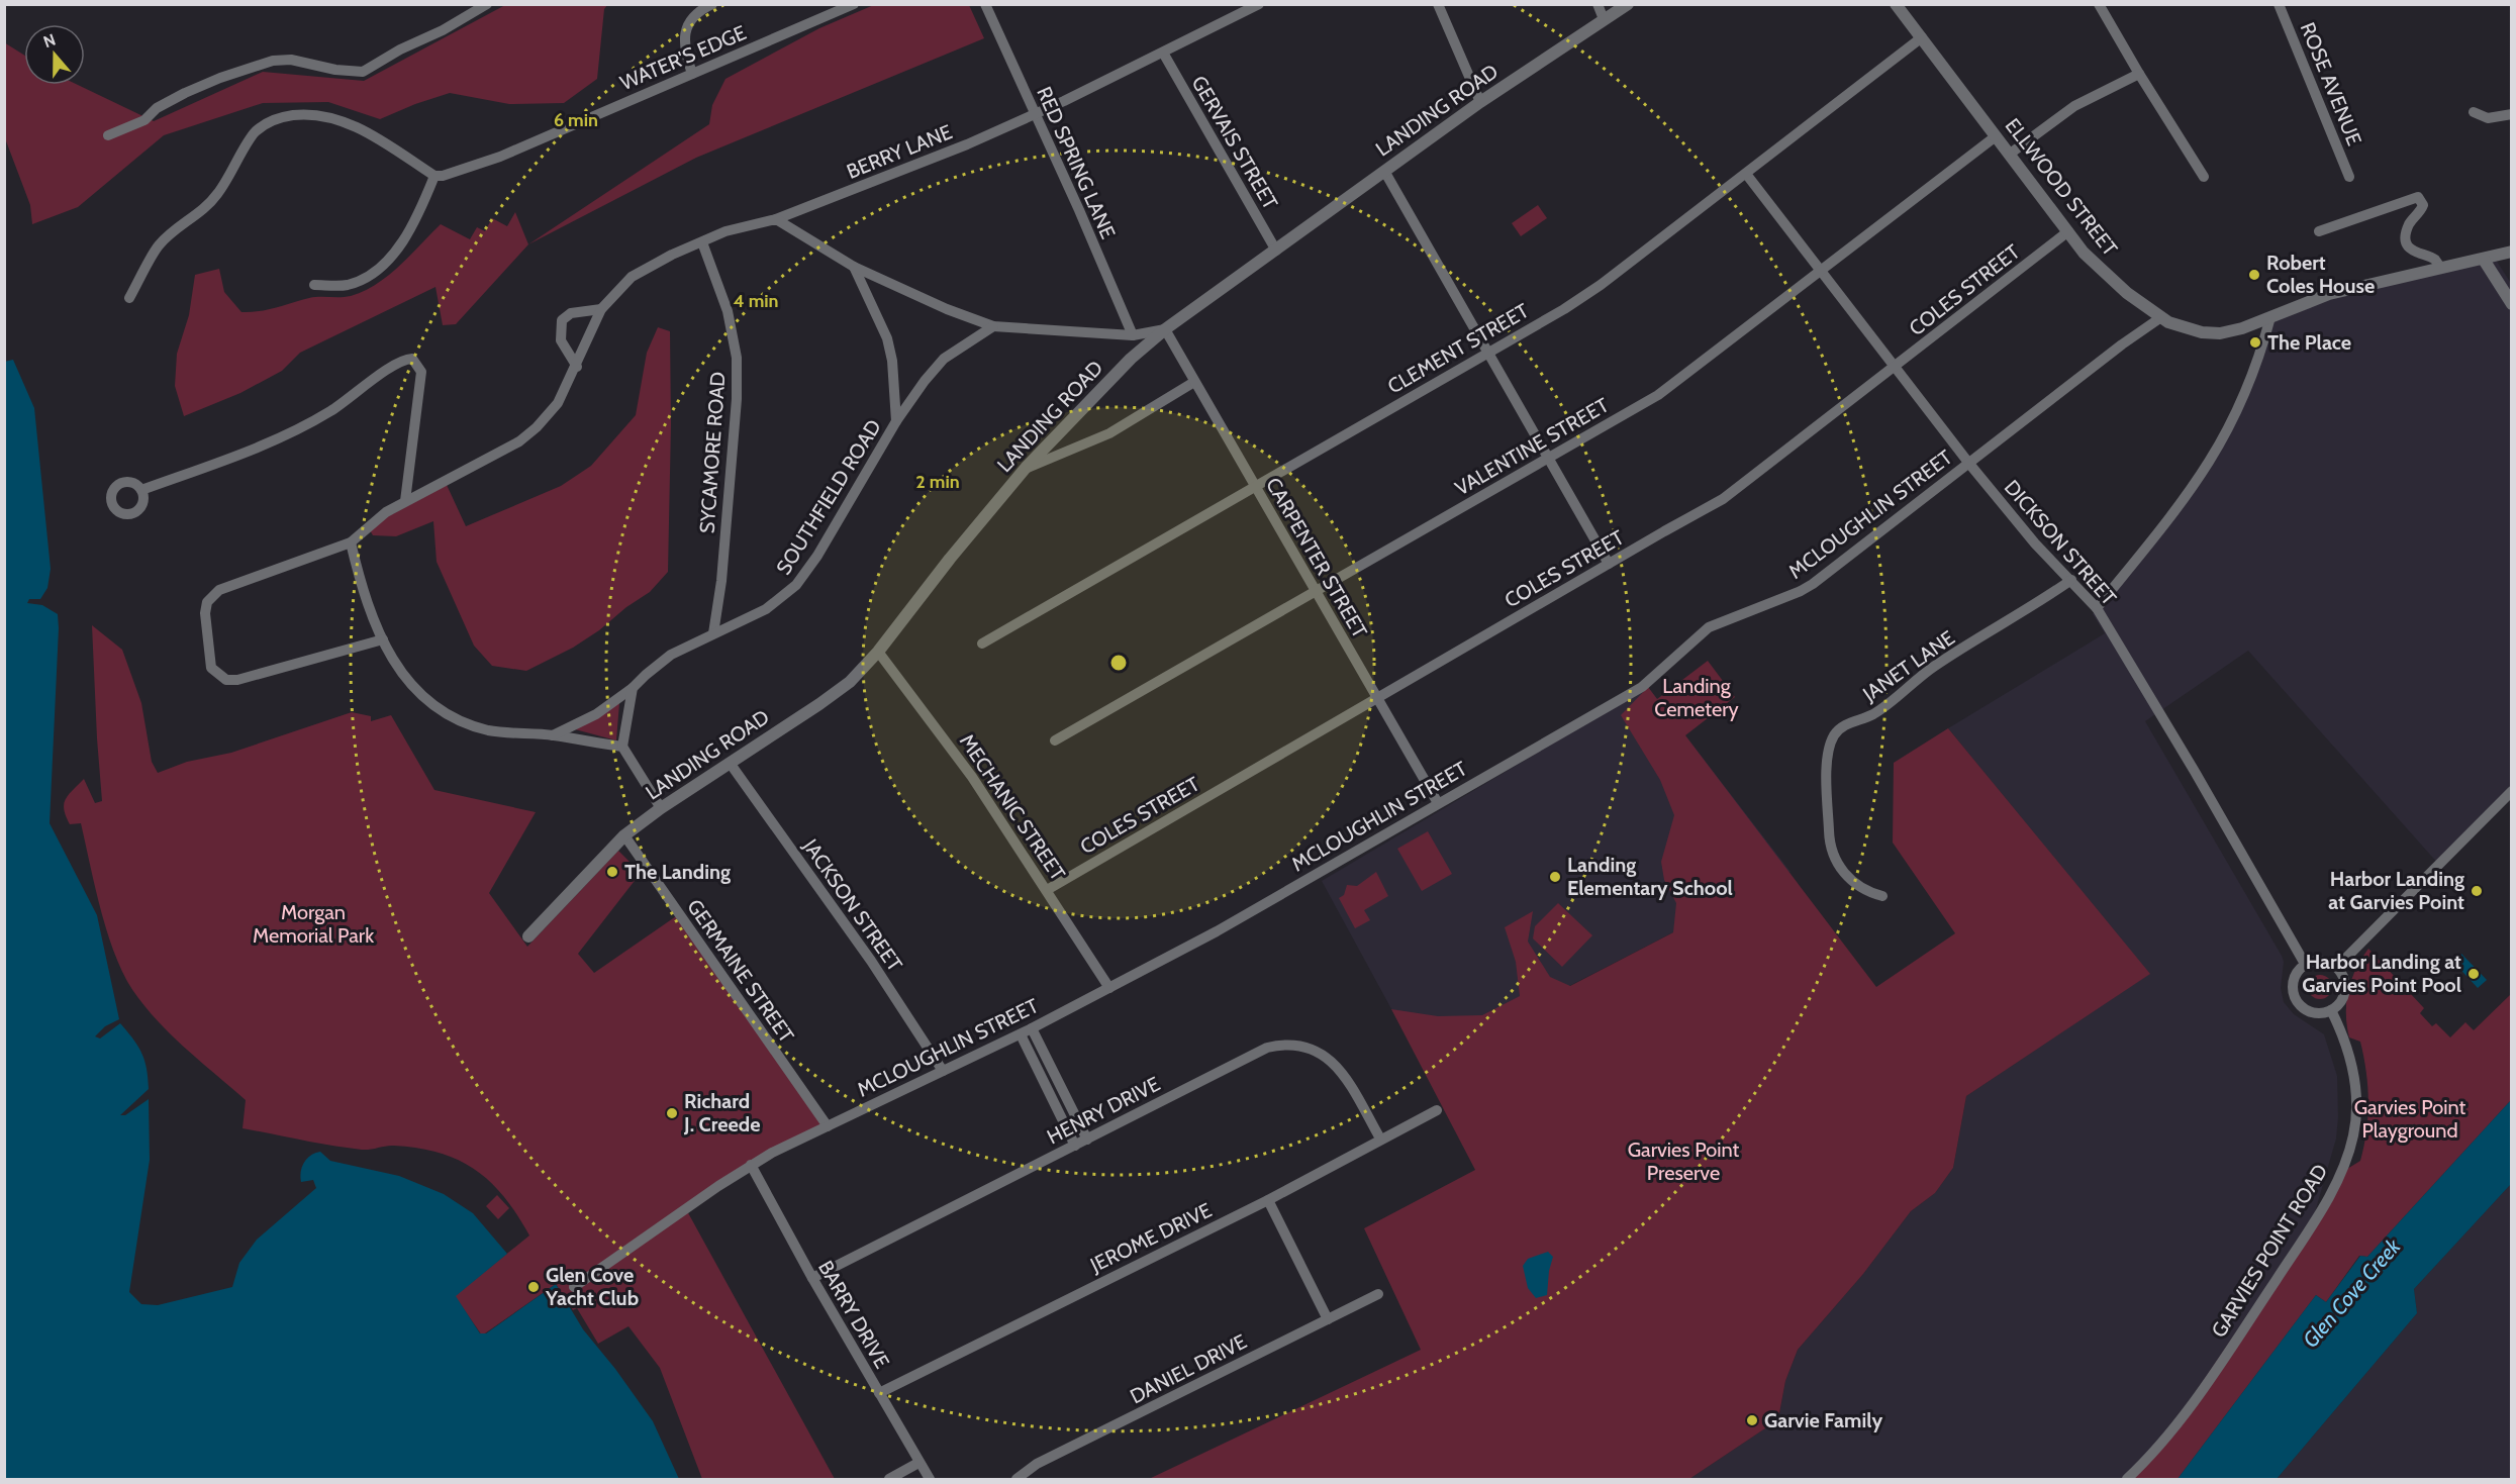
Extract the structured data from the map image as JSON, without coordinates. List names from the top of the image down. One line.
{"streets":{"street":["WATER'S EDGE","ROSE AVENUE","LANDING ROAD","GERVAIS STREET","BERRY LANE","RED SPRING LANE","ELLWOOD STREET","COLES STREET","CLEMENT STREET","VALENTINE STREET","SYCAMORE ROAD","SOUTHFIELD ROAD","MCLOUGHLIN STREET","DICKSON STREET","CARPENTER STREET","JANET LANE","MECHANIC STREET","JACKSON STREET","GERMAINE STREET","HENRY DRIVE","JEROME DRIVE","GARVIES POINT ROAD","BARRY DRIVE","DANIEL DRIVE"]},"crossings":[["LANDING ROAD","GERVAIS STREET"],["LANDING ROAD","CARPENTER STREET"],["LANDING ROAD","MECHANIC STREET"],["LANDING ROAD","JACKSON STREET"],["LANDING ROAD","GERMAINE STREET"],["GERVAIS STREET","BERRY LANE"],["BERRY LANE","RED SPRING LANE"],["BERRY LANE","SYCAMORE ROAD"],["ELLWOOD STREET","COLES STREET"],["ELLWOOD STREET","CLEMENT STREET"],["ELLWOOD STREET","VALENTINE STREET"],["ELLWOOD STREET","MCLOUGHLIN STREET"],["COLES STREET","DICKSON STREET"],["COLES STREET","CARPENTER STREET"],["COLES STREET","MECHANIC STREET"],["CLEMENT STREET","DICKSON STREET"],["CLEMENT STREET","CARPENTER STREET"],["VALENTINE STREET","DICKSON STREET"],["VALENTINE STREET","CARPENTER STREET"],["SYCAMORE ROAD","SOUTHFIELD ROAD"],["MCLOUGHLIN STREET","DICKSON STREET"],["MCLOUGHLIN STREET","CARPENTER STREET"],["MCLOUGHLIN STREET","MECHANIC STREET"],["MCLOUGHLIN STREET","JACKSON STREET"],["MCLOUGHLIN STREET","GERMAINE STREET"],["MCLOUGHLIN STREET","BARRY DRIVE"],["DICKSON STREET","JANET LANE"],["DICKSON STREET","GARVIES POINT ROAD"],["HENRY DRIVE","JEROME DRIVE"],["HENRY DRIVE","BARRY DRIVE"],["JEROME DRIVE","BARRY DRIVE"]],"water":["Glen Cove Creek"],"parks":["Landing Cemetery","Morgan Memorial Park","Garvies Point Playground","Garvies Point Preserve"],"places":["Robert Coles House","The Place","The Landing","Landing Elementary School","Harbor Landing at Garvies Point","Harbor Landing at Garvies Point Pool","Richard J. Creede","Glen Cove Yacht Club","Garvie Family"],"north":"top","rings":["6 min","4 min","2 min"]}
